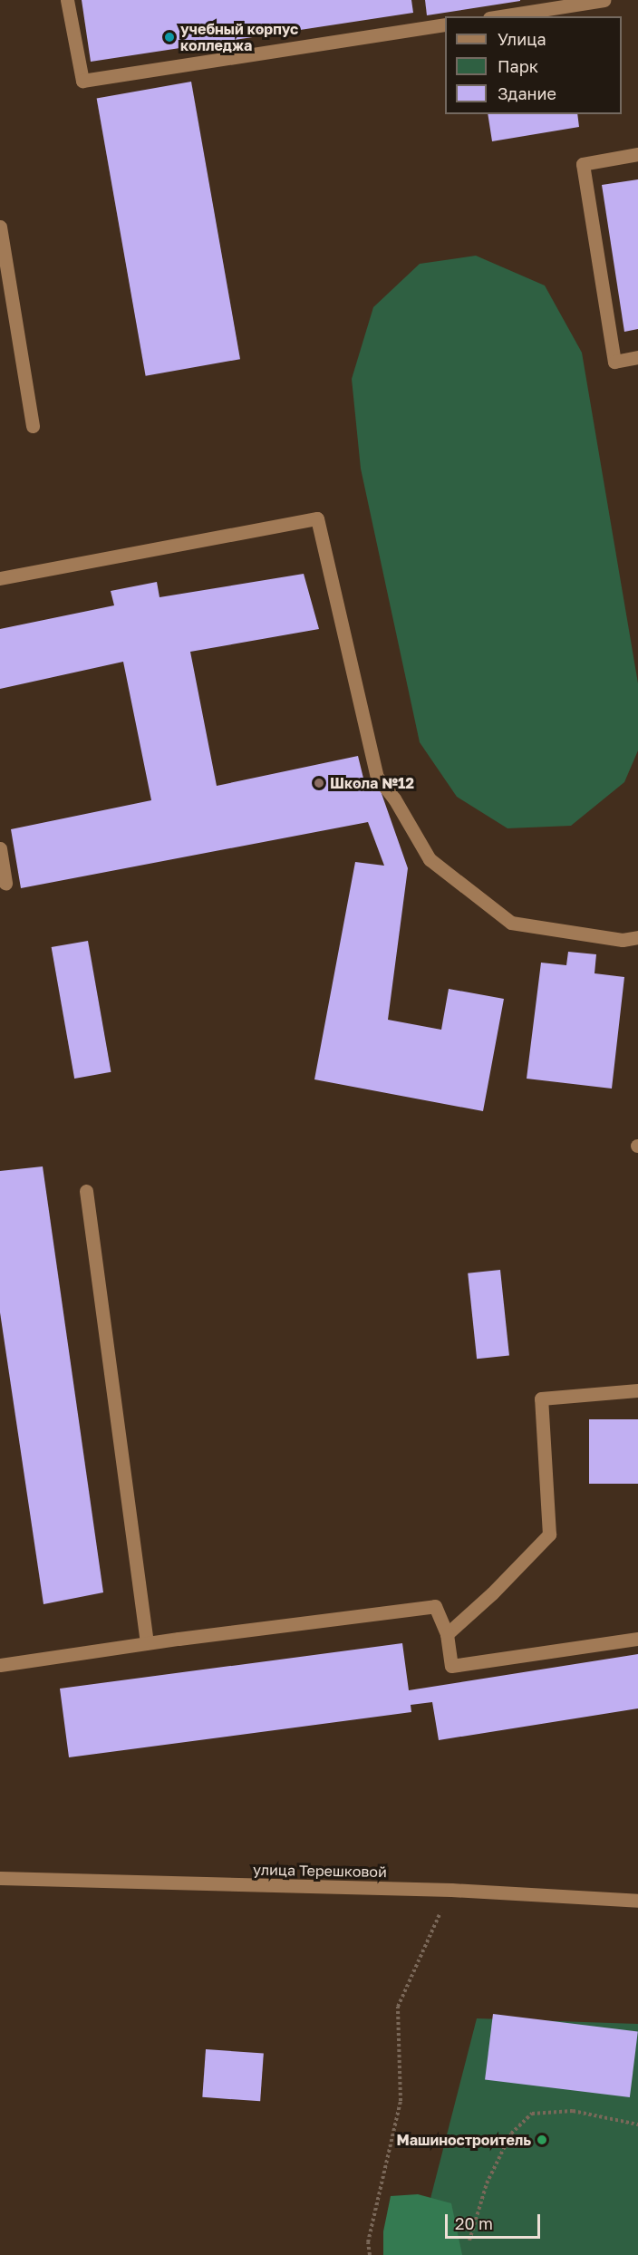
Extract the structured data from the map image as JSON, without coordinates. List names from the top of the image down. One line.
{"streets":{"street":["улица Терешковой"]},"places":["учебный корпус колледжа","Школа №12","Машиностроитель"],"legend":["Улица","Парк","Здание"],"scale_bar":"20 m"}
